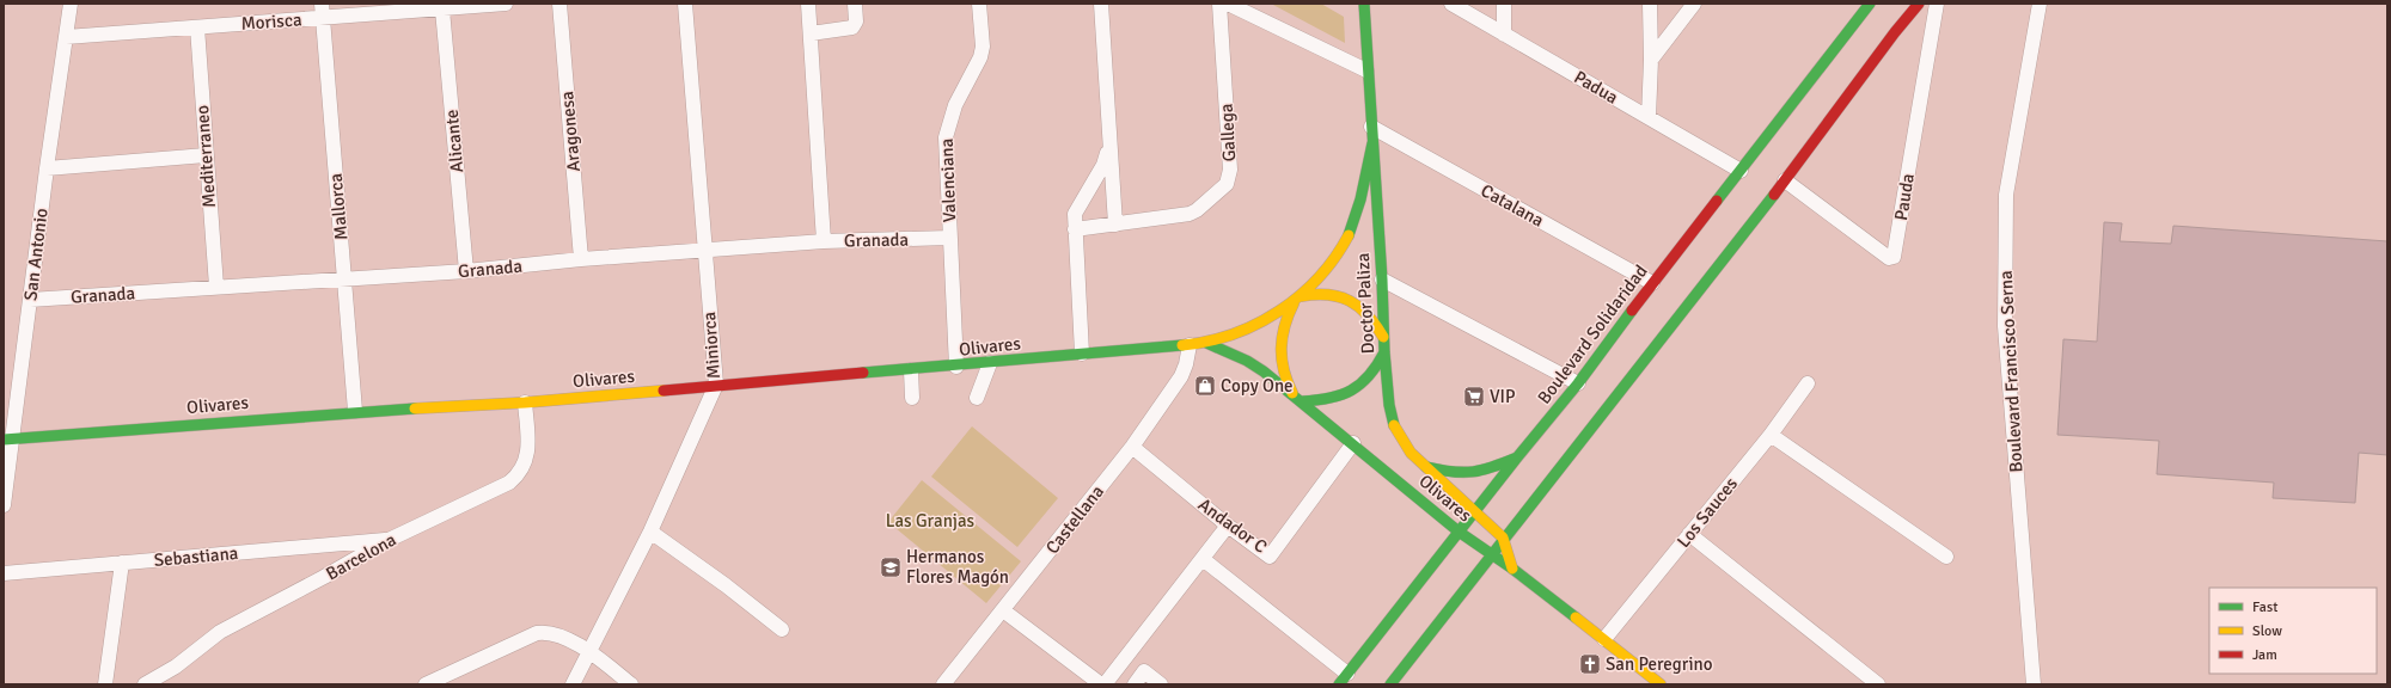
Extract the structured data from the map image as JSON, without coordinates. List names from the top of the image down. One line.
{"streets":{"main road":["Doctor Paliza","Boulevard Solidaridad","Olivares"],"street":["Morisca","Padua","Aragonesa","Gallega","Alicante","Mediterraneo","Valenciana","Pauda","Catalana","Mallorca","Granada","San Antonio","Miniorca","Boulevard Francisco Serna","Los Sauces","Castellana","Andador C","Sebastiana","Barcelona"]},"crossings":[["Morisca","Alicante"],["Morisca","Mediterraneo"],["Morisca","Mallorca"],["Morisca","San Antonio"],["Padua","Boulevard Solidaridad"],["Aragonesa","Granada"],["Alicante","Granada"],["Mediterraneo","Granada"],["Valenciana","Granada"],["Valenciana","Olivares"],["Catalana","Doctor Paliza"],["Catalana","Boulevard Solidaridad"],["Mallorca","Granada"],["Mallorca","Olivares"],["Granada","San Antonio"],["Granada","Miniorca"],["San Antonio","Olivares"],["Doctor Paliza","Boulevard Solidaridad"],["Doctor Paliza","Olivares"],["Boulevard Solidaridad","Olivares"],["Miniorca","Olivares"],["Olivares","Los Sauces"],["Olivares","Castellana"],["Olivares","Andador C"],["Olivares","Barcelona"],["Castellana","Andador C"],["Sebastiana","Barcelona"]],"parks":["Las Granjas"],"places":{"shop":["Copy One"],"supermarket":["VIP"],"school or university":["Hermanos Flores Magón"],"church":["San Peregrino"]},"legend":["Fast","Slow","Jam"]}
